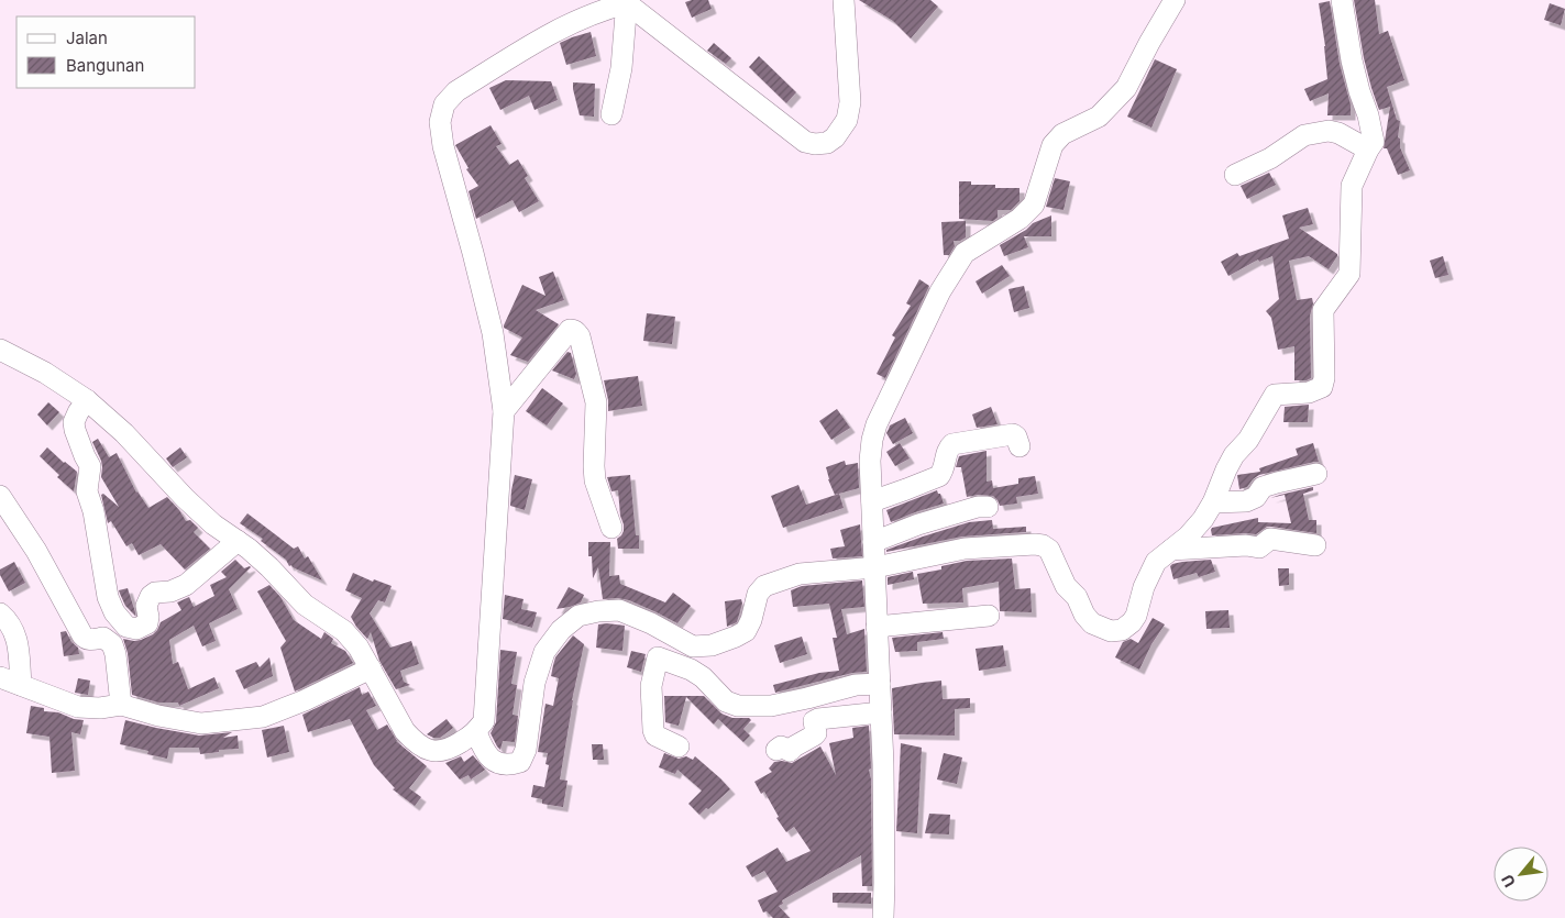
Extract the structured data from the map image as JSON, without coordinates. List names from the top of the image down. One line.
{"legend":["Jalan","Bangunan"],"north":"bottom left"}
